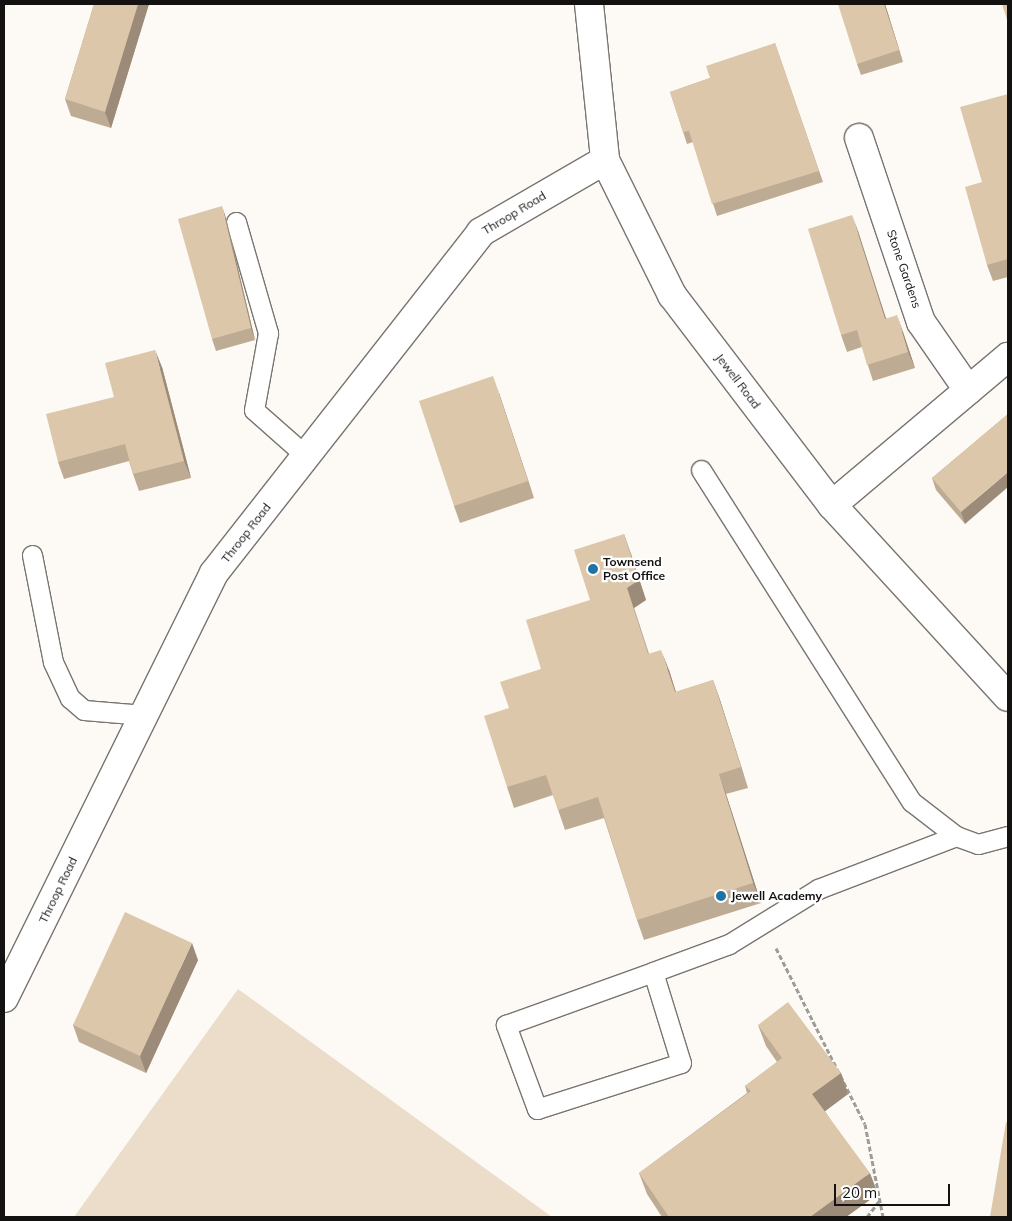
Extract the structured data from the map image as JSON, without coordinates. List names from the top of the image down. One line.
{"streets":{"street":["Throop Road","Stone Gardens","Jewell Road"]},"crossings":[["Throop Road","Jewell Road"]],"places":["Townsend Post Office","Jewell Academy"],"scale_bar":"20 m"}
